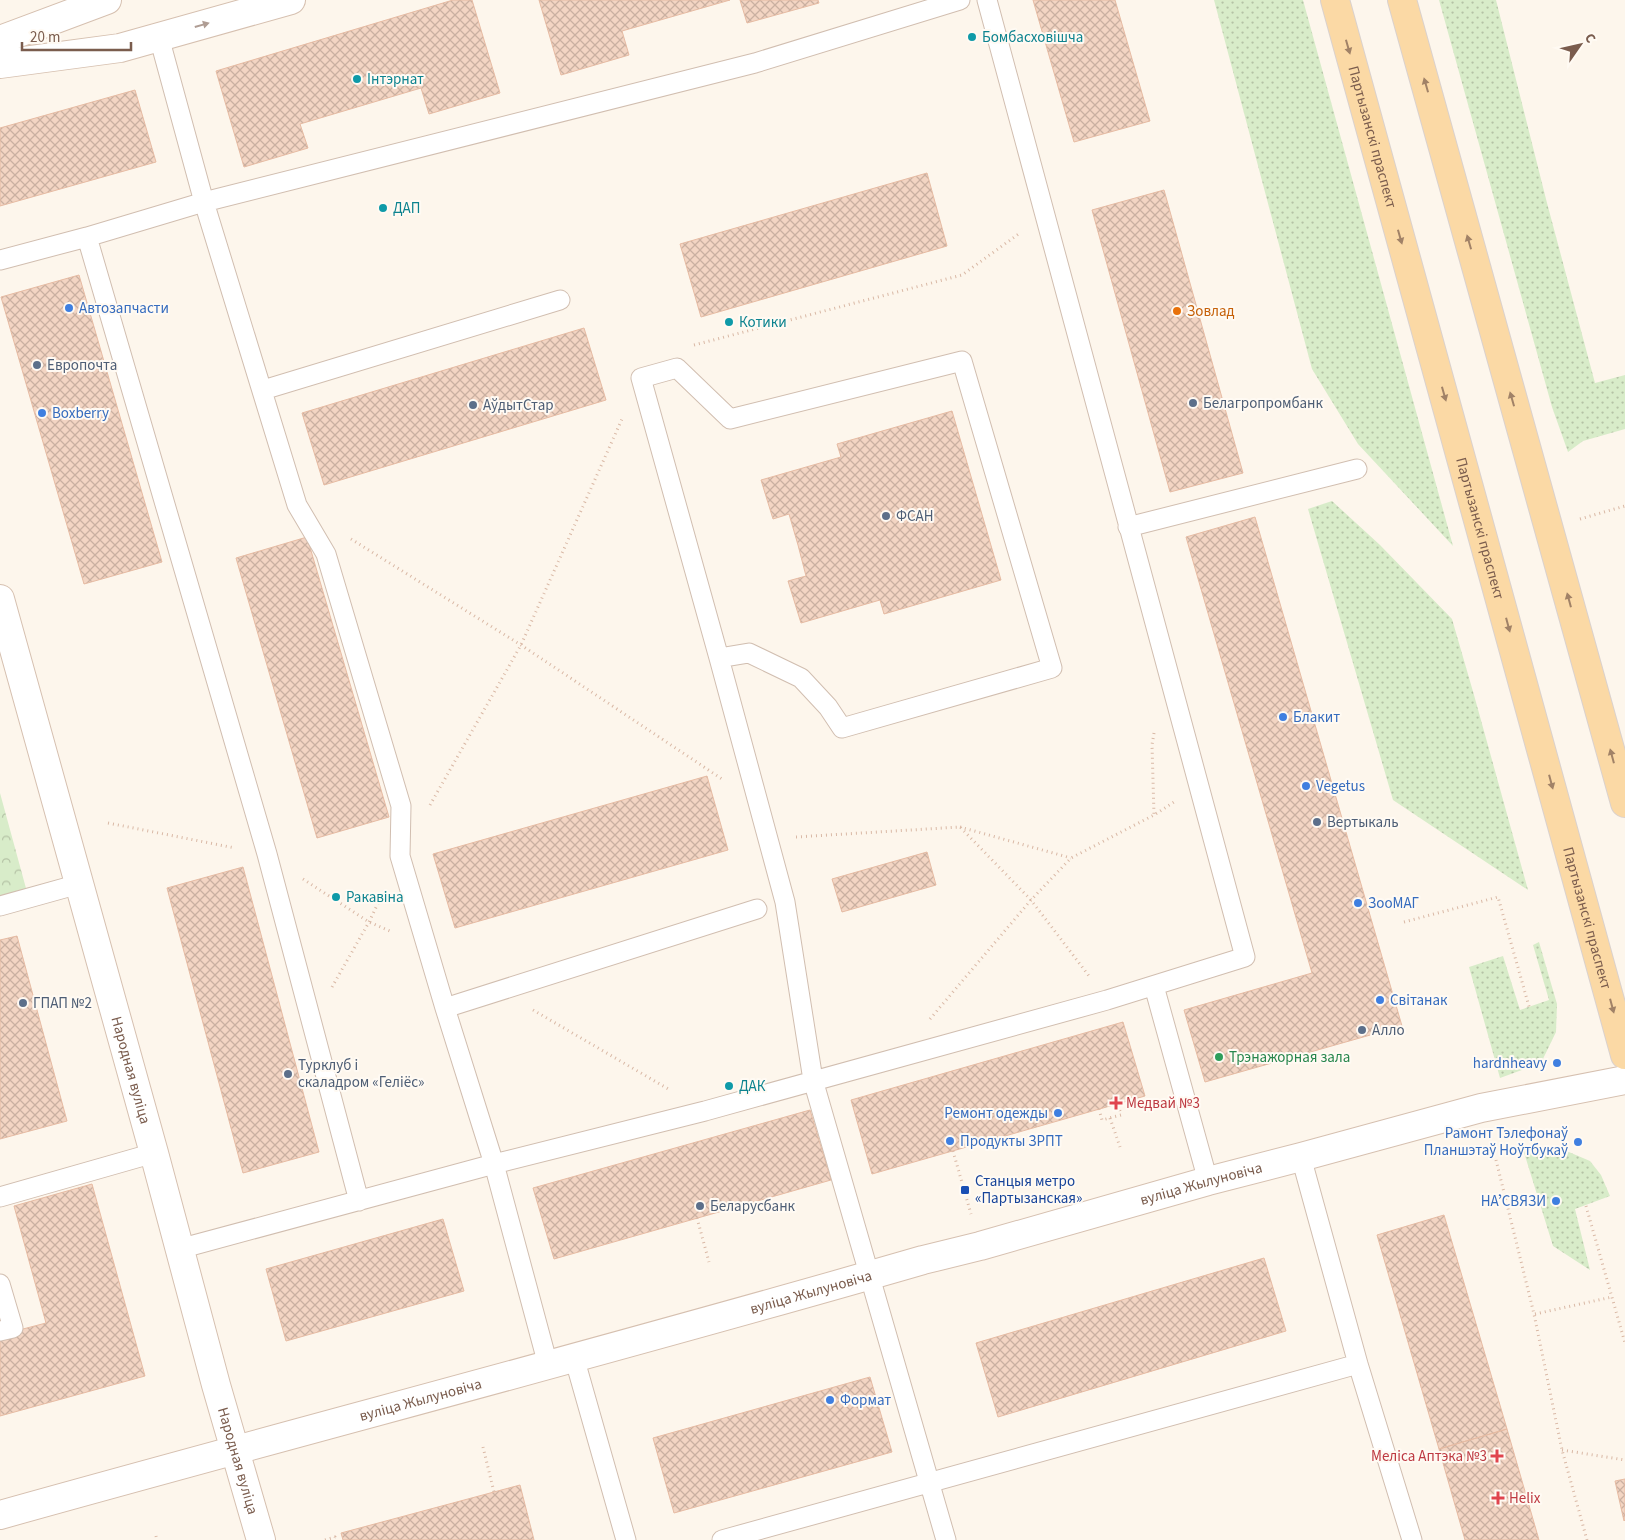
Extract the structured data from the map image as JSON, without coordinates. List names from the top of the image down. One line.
{"streets":{"main road":["Партызанскі праспект","Народная вуліца","вуліца Жылуновіча"]},"crossings":[["Народная вуліца","вуліца Жылуновіча"]],"places":{"other":["Бомбасховішча","Інтэрнат","ДАП","Автозапчасти","Зовлад","Котики","Европочта","Белагропромбанк","АўдытСтар","Boxberry","ФСАН","Блакит","Vegetus","Вертыкаль","Ракавіна","ЗооМАГ","Світанак","ГПАП №2","Алло","Трэнажорная зала","hardnheavy","Турклуб і скаладром «Геліёс»","ДАК","Ремонт одежды","Продукты ЗРПТ","Рамонт Тэлефонаў Планшэтаў Ноўтбукаў","НАʼСВЯЗИ","Беларусбанк","Формат"],"health":["Медвай №3","Меліса Аптэка №3","Helix"],"transit":["Станцыя метро «Партызанская»"]},"scale_bar":"20 m","north":"top right"}
